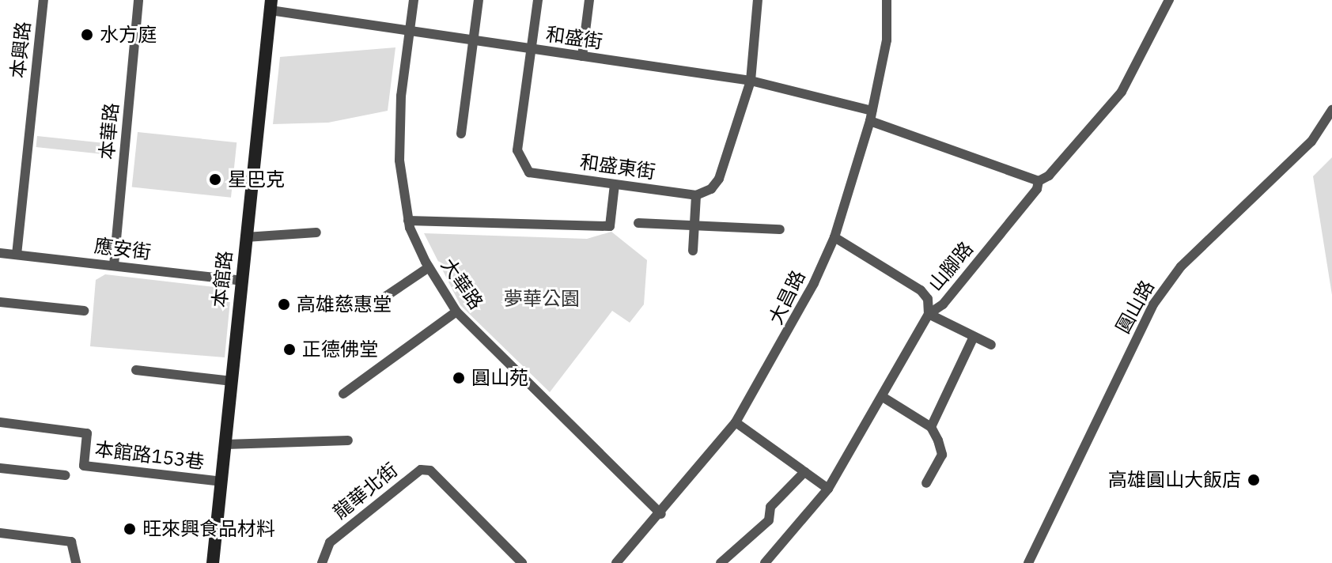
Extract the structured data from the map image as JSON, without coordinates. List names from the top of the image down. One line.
{"streets":{"street":["和盛街","本興路","本華路","和盛東街","應安街","山腳路","本館路","大華路","大昌路","圓山路","本館路153巷","龍華北街"]},"crossings":[["和盛街","和盛東街"],["和盛街","山腳路"],["和盛街","本館路"],["和盛街","大華路"],["和盛街","大昌路"],["本興路","應安街"],["本華路","應安街"],["應安街","本館路"],["本館路","本館路153巷"],["大華路","大昌路"]],"parks":["夢華公園"],"places":["水方庭","星巴克","高雄慈惠堂","正德佛堂","圓山苑","高雄圓山大飯店","旺來興食品材料"]}
